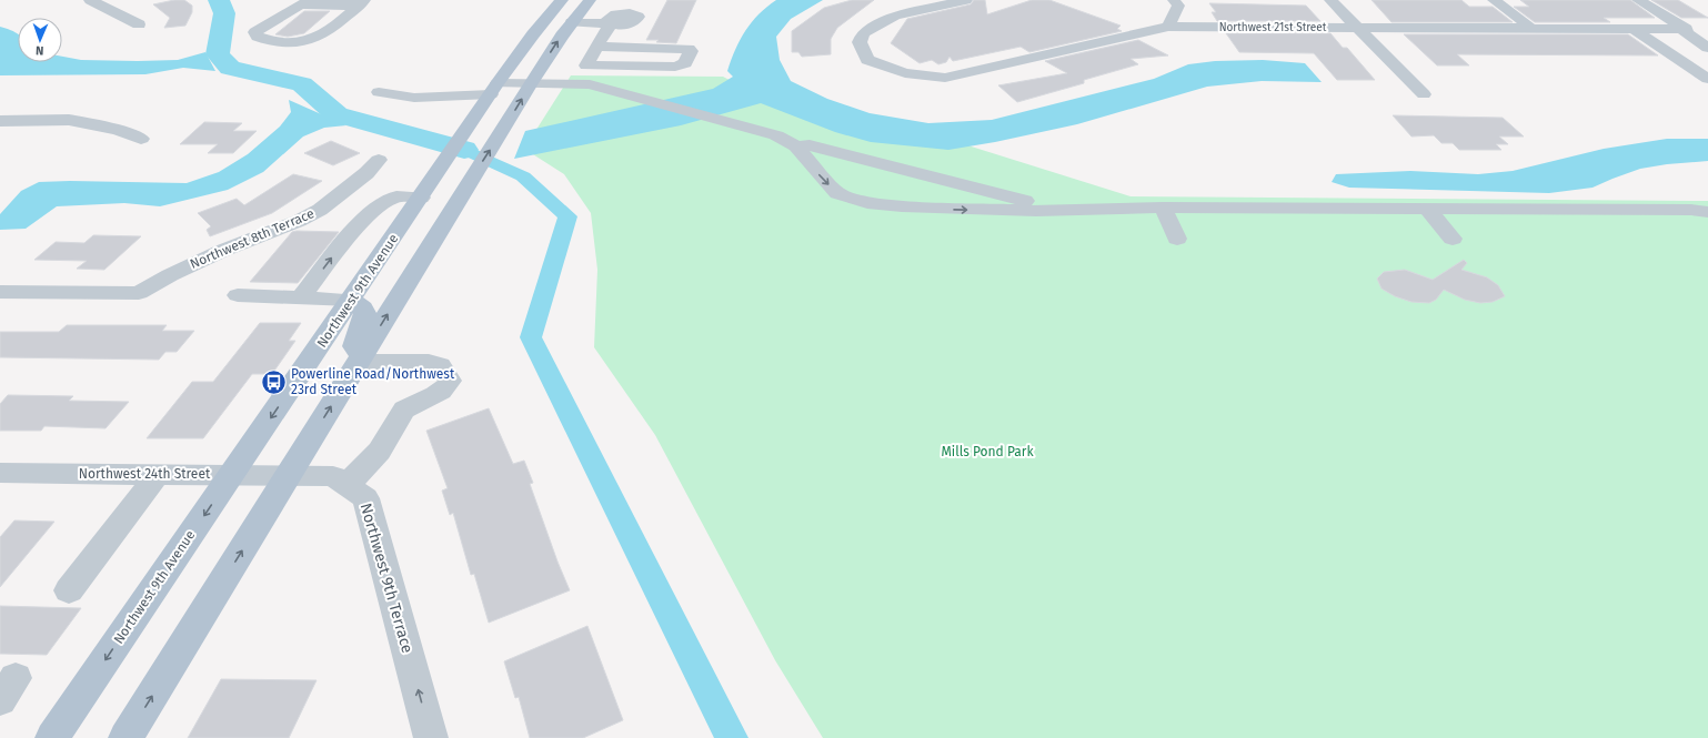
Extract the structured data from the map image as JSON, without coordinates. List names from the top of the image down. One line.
{"streets":{"main road":["Northwest 9th Avenue"],"street":["Northwest 21st Street","Northwest 8th Terrace","Northwest 24th Street","Northwest 9th Terrace"]},"crossings":[["Northwest 9th Avenue","Northwest 24th Street"],["Northwest 24th Street","Northwest 9th Terrace"]],"one_way":["Northwest 9th Terrace"],"parks":["Mills Pond Park"],"places":{"bus stop":["Powerline Road/Northwest 23rd Street"]},"north":"bottom"}
